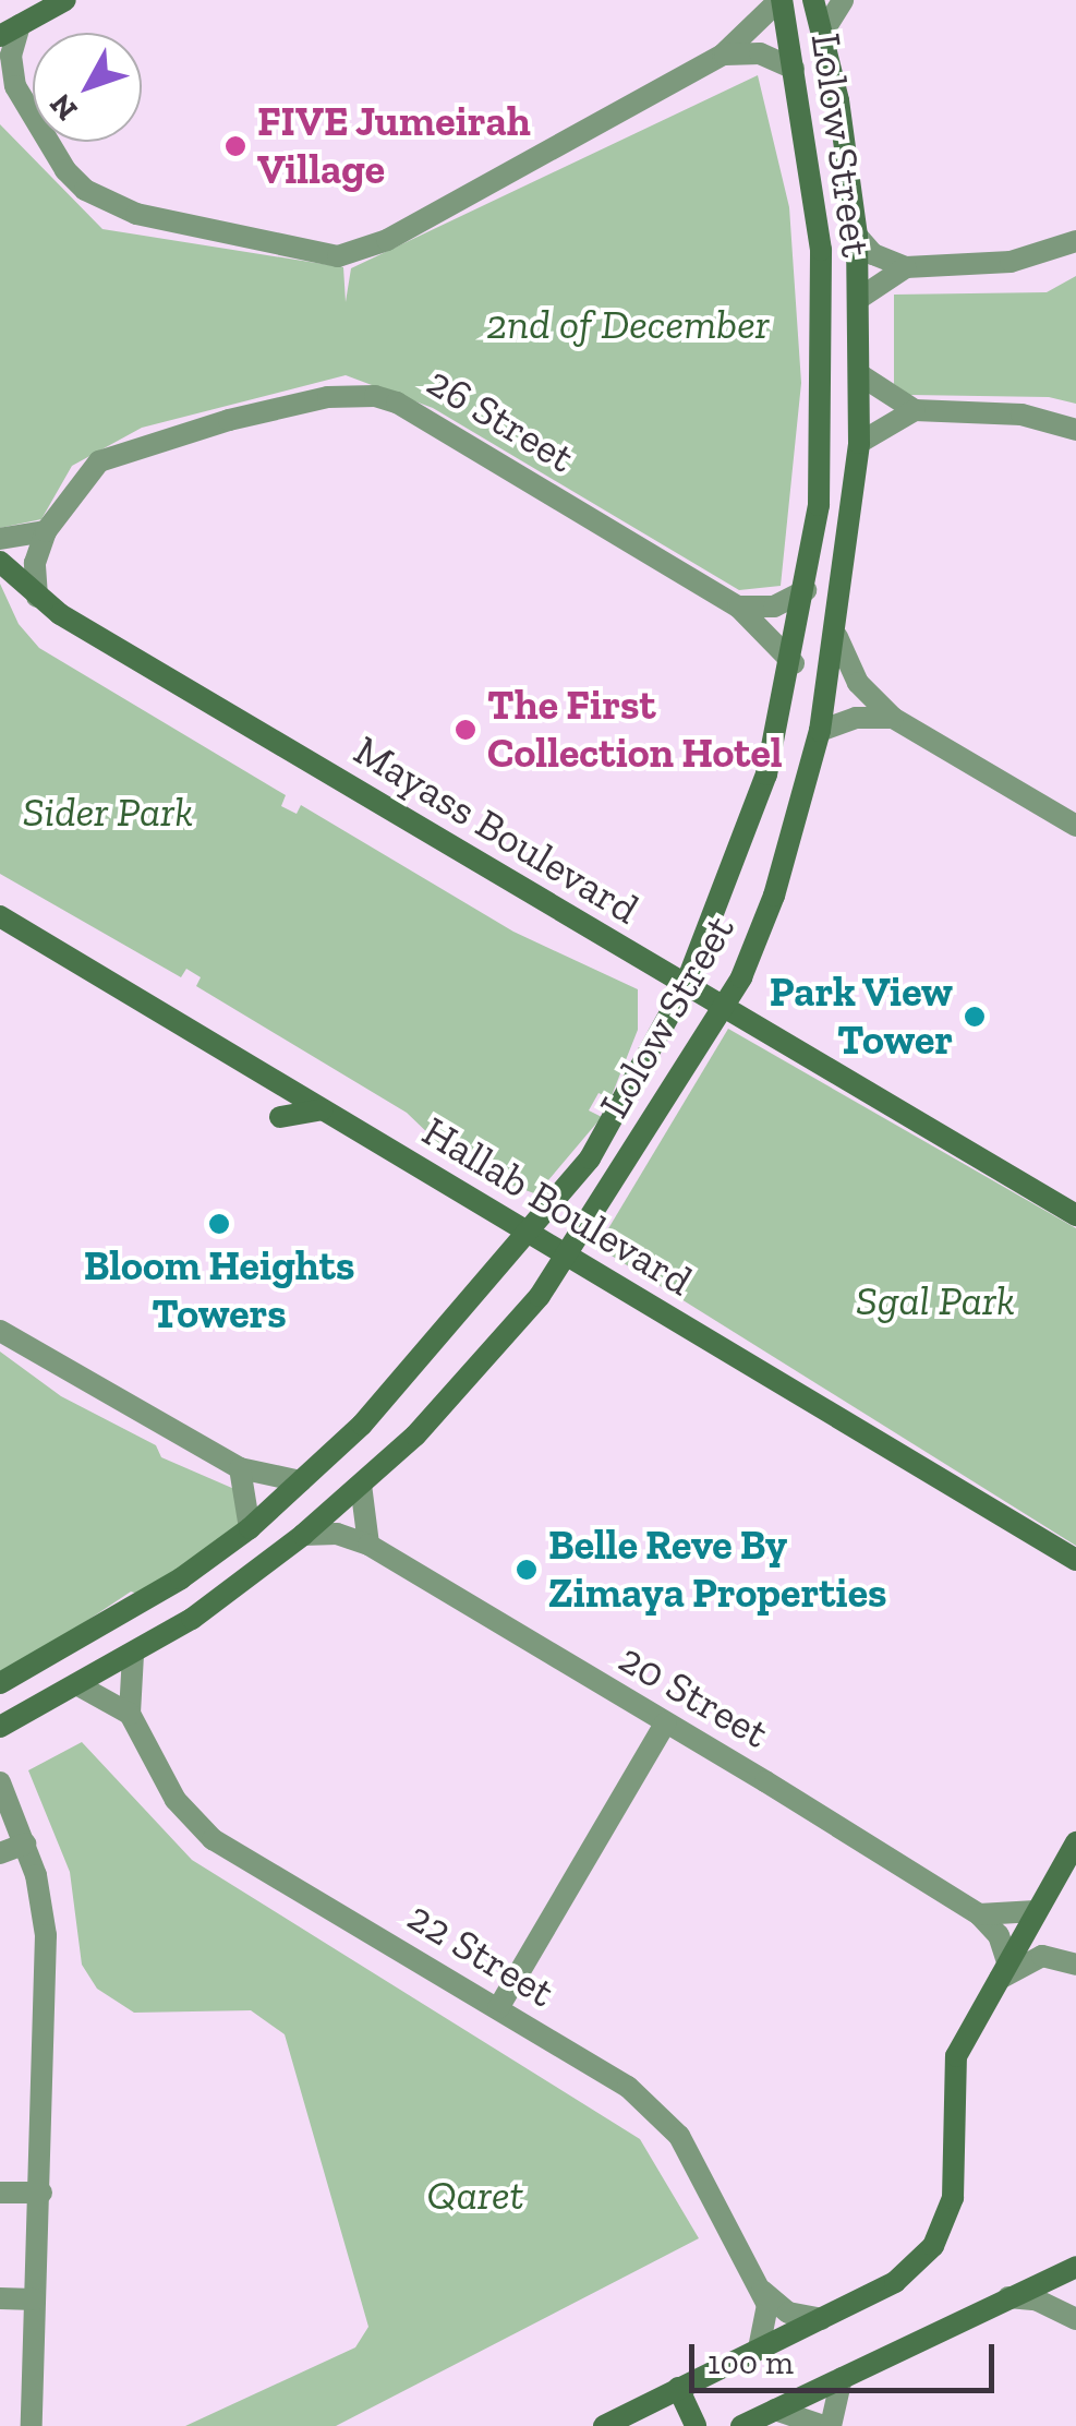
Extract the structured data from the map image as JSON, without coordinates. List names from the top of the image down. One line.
{"streets":{"street":["Lolow Street","26 Street","Mayass Boulevard","Hallab Boulevard","20 Street","22 Street"]},"crossings":[["Lolow Street","26 Street"],["Lolow Street","Mayass Boulevard"],["Lolow Street","Hallab Boulevard"],["Lolow Street","20 Street"],["26 Street","Mayass Boulevard"]],"parks":["2nd of December","Sider Park","Sgal Park","Qaret"],"places":["FIVE Jumeirah Village","The First Collection Hotel","Park View Tower","Bloom Heights Towers","Belle Reve By Zimaya Properties"],"scale_bar":"100 m","north":"bottom left"}
